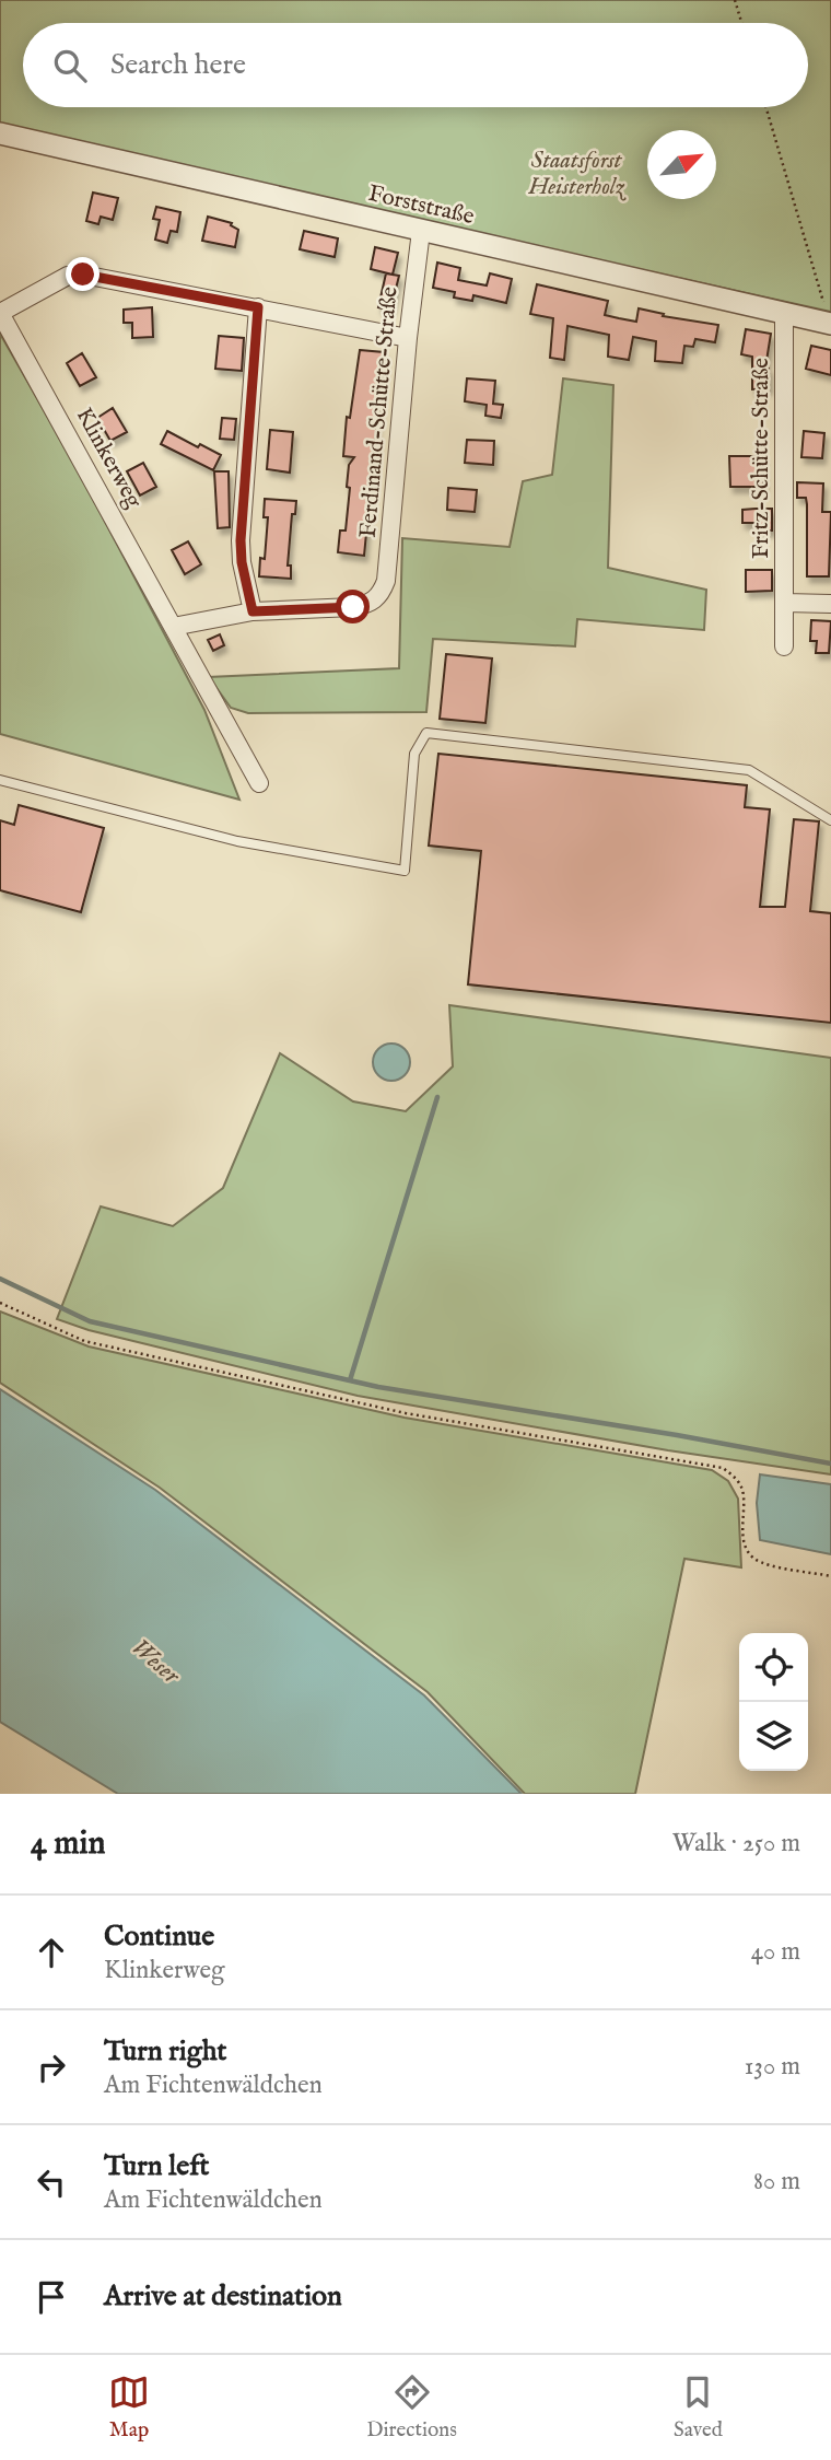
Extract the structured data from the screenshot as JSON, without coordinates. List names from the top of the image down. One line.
{"streets":{"street":["Forststraße","Ferdinand-Schütte-Straße","Klinkerweg","Fritz-Schütte-Straße"]},"crossings":[["Forststraße","Ferdinand-Schütte-Straße"],["Forststraße","Fritz-Schütte-Straße"]],"water":["Weser"],"parks":["Staatsforst Heisterholz"],"north":"top right","page":{"search":"Search here","heading":["4 min","Walk · 250 m"],"list":[["Continue","Klinkerweg","40 m"],["Turn right","Am Fichtenwäldchen","130 m"],["Turn left","Am Fichtenwäldchen","80 m"],"Arrive at destination"],"nav":["Map","Directions","Saved"]}}
